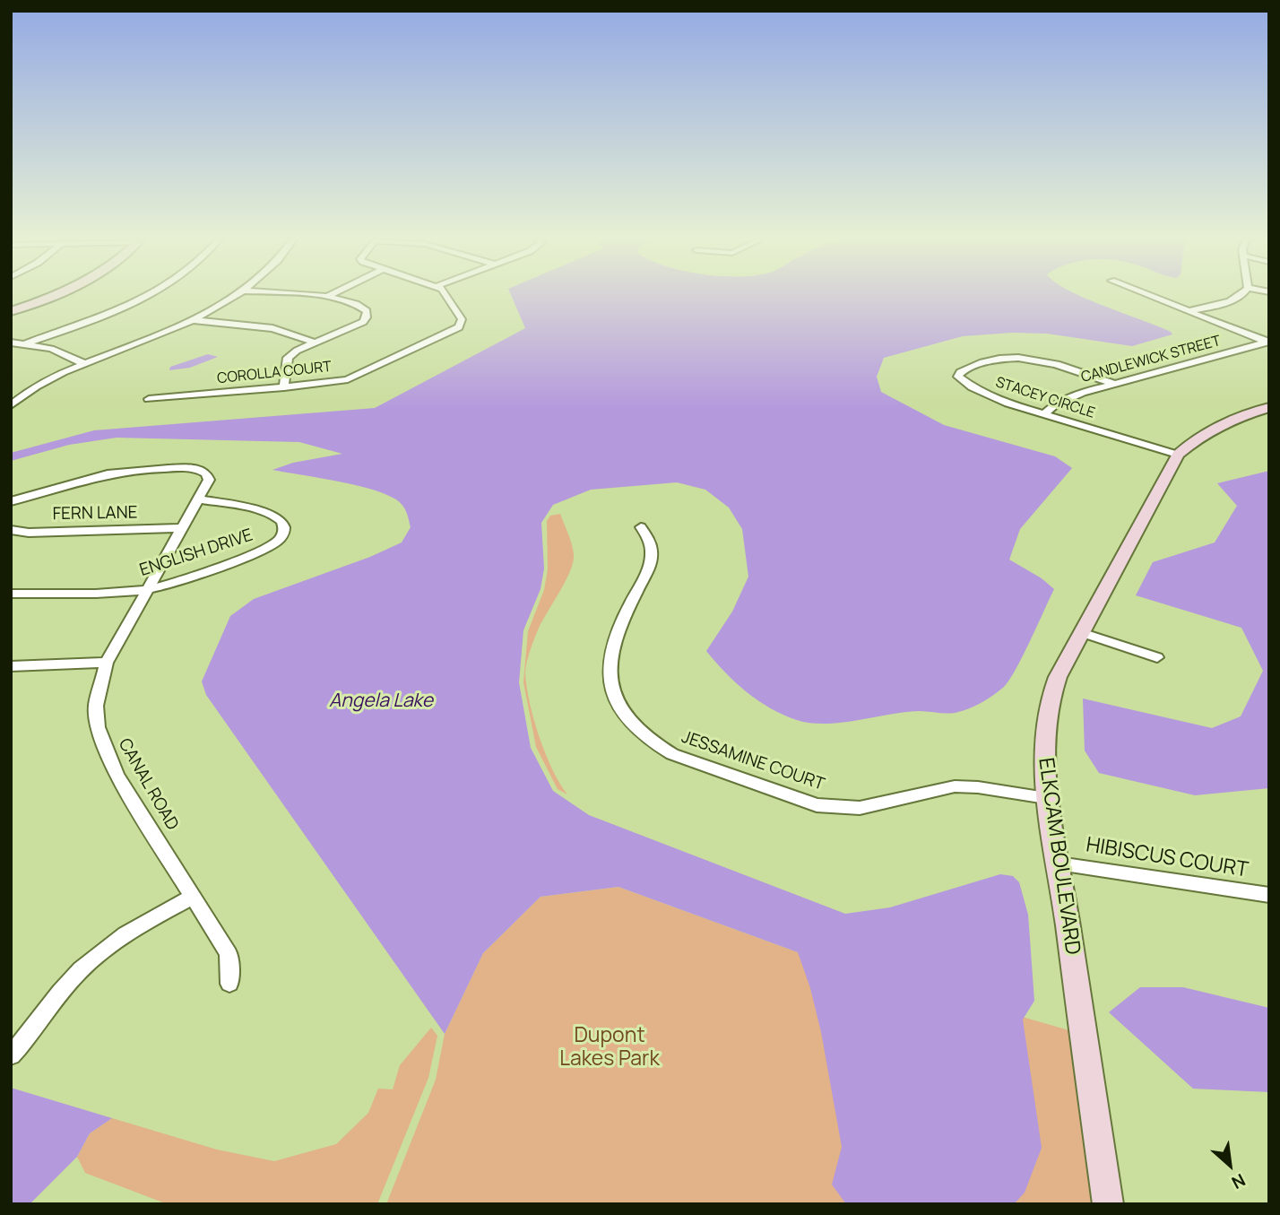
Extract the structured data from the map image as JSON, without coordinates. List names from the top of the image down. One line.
{"streets":{"street":["CANDLEWICK STREET","COROLLA COURT","STACEY CIRCLE","FERN LANE","ENGLISH DRIVE","JESSAMINE COURT","CANAL ROAD","ELKCAM BOULEVARD","HIBISCUS COURT"]},"crossings":[["CANDLEWICK STREET","STACEY CIRCLE"],["STACEY CIRCLE","ELKCAM BOULEVARD"],["FERN LANE","CANAL ROAD"],["ENGLISH DRIVE","CANAL ROAD"],["JESSAMINE COURT","ELKCAM BOULEVARD"],["ELKCAM BOULEVARD","HIBISCUS COURT"]],"water":["Angela Lake"],"parks":["Dupont Lakes Park"],"north":"bottom right"}
